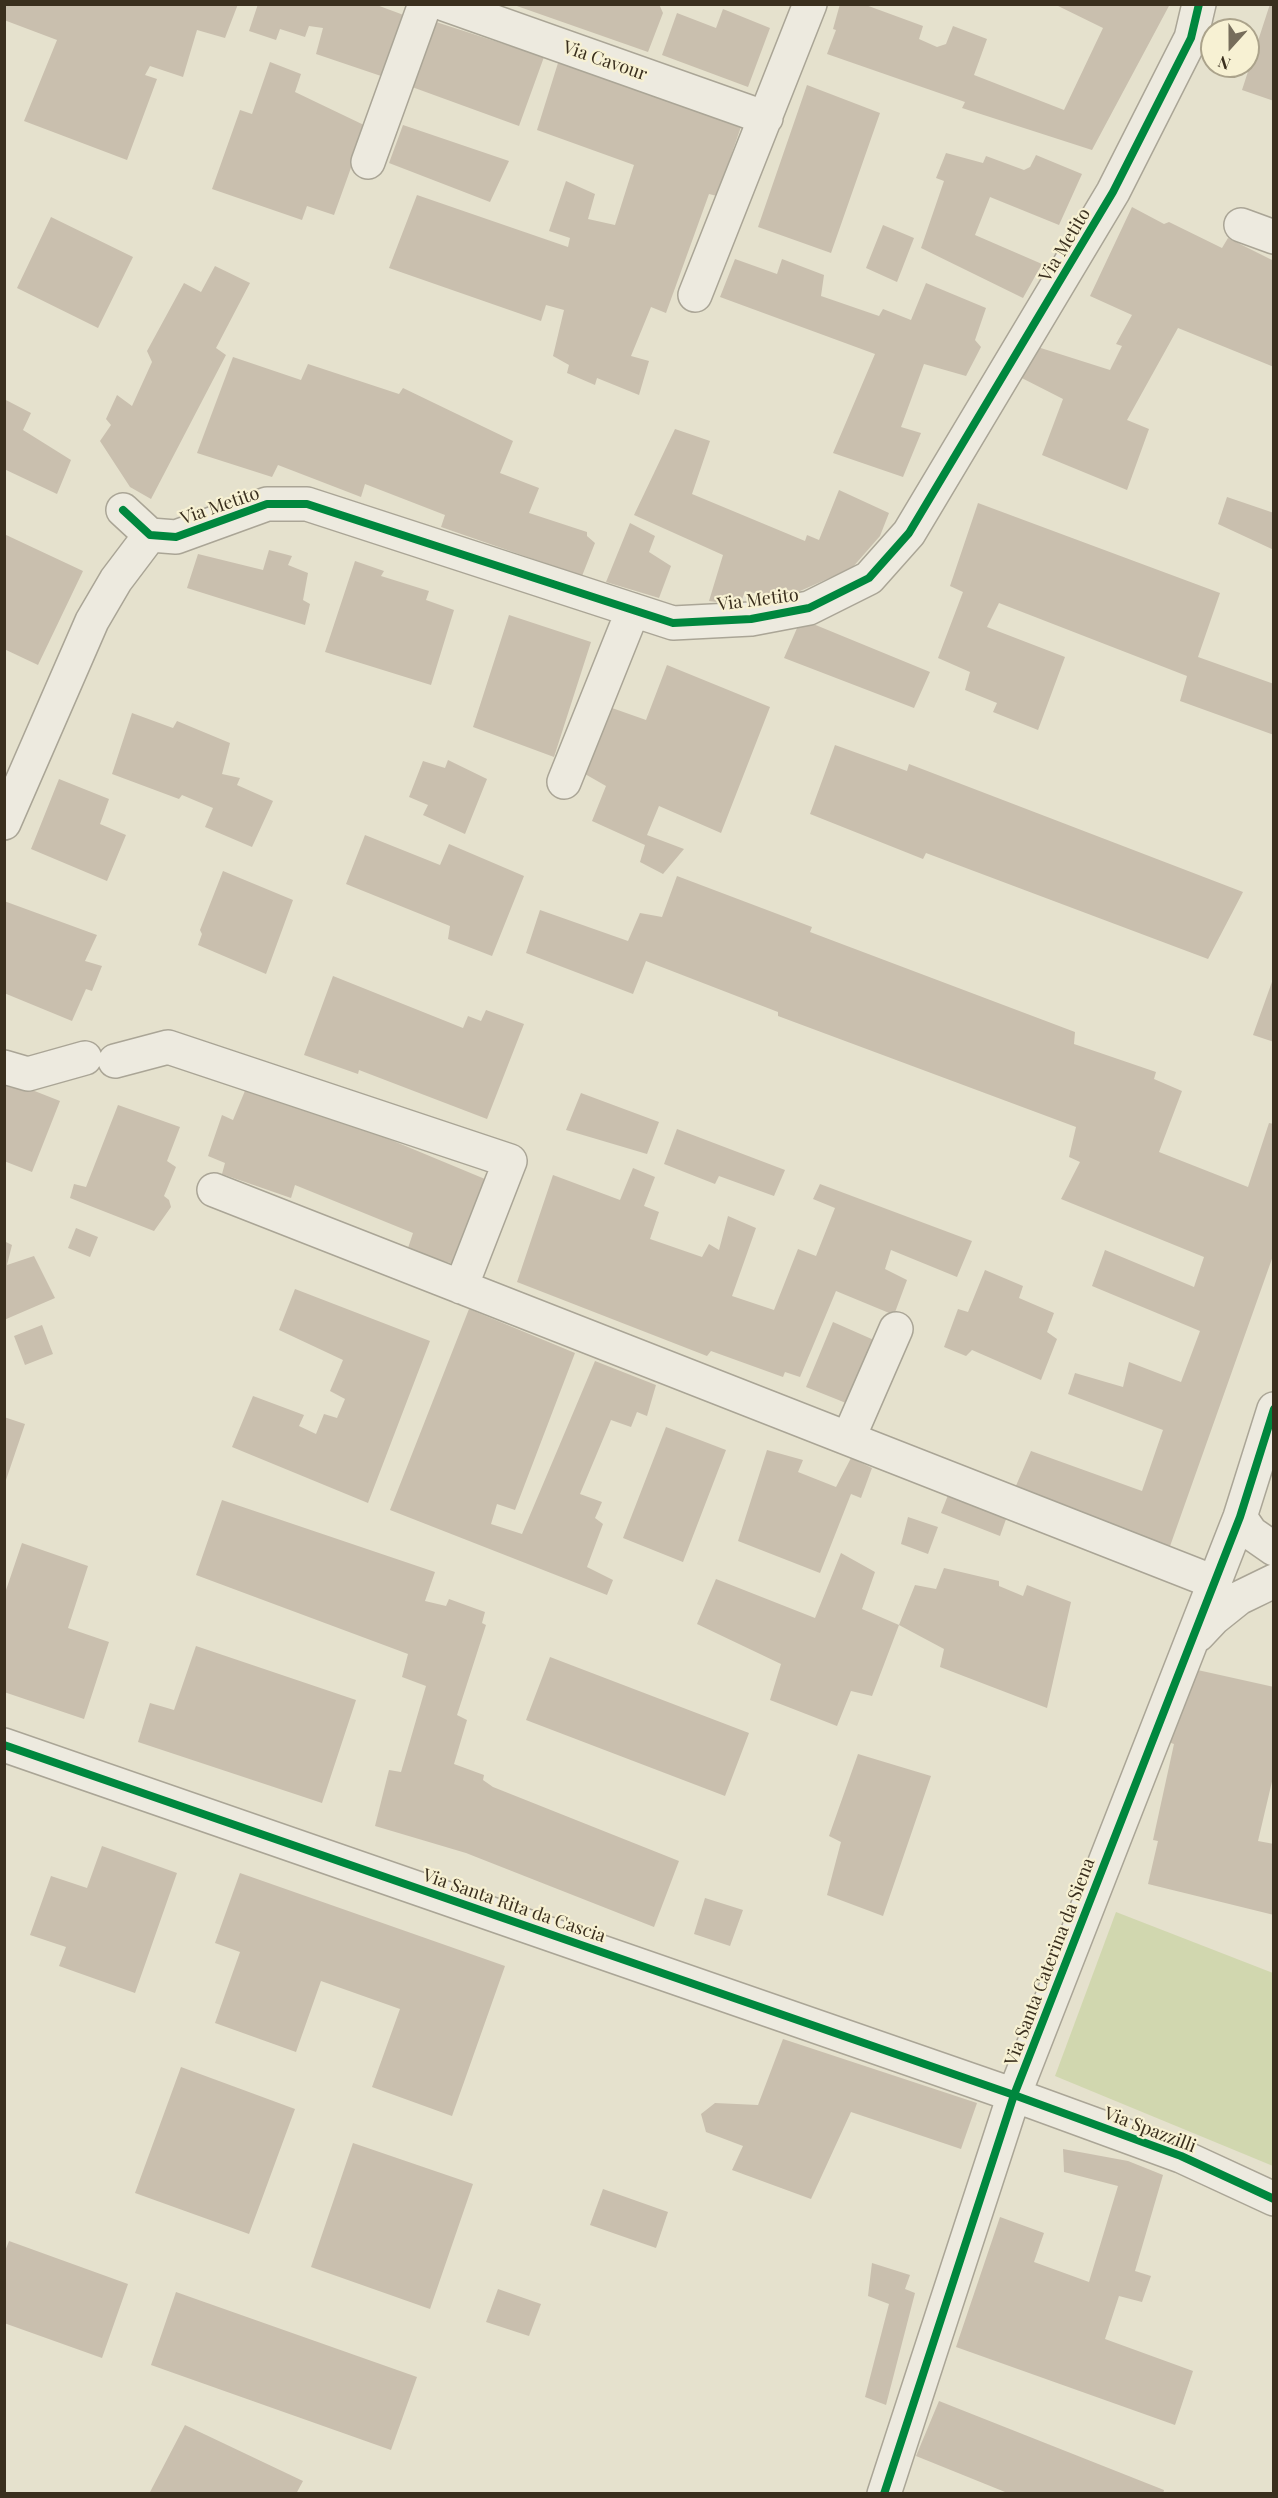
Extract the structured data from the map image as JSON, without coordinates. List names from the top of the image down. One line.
{"streets":{"street":["Via Cavour","Via Metito","Via Santa Rita da Cascia","Via Santa Caterina da Siena","Via Spazzilli"]},"crossings":[["Via Santa Rita da Cascia","Via Santa Caterina da Siena"],["Via Santa Rita da Cascia","Via Spazzilli"],["Via Santa Caterina da Siena","Via Spazzilli"]],"north":"bottom"}
